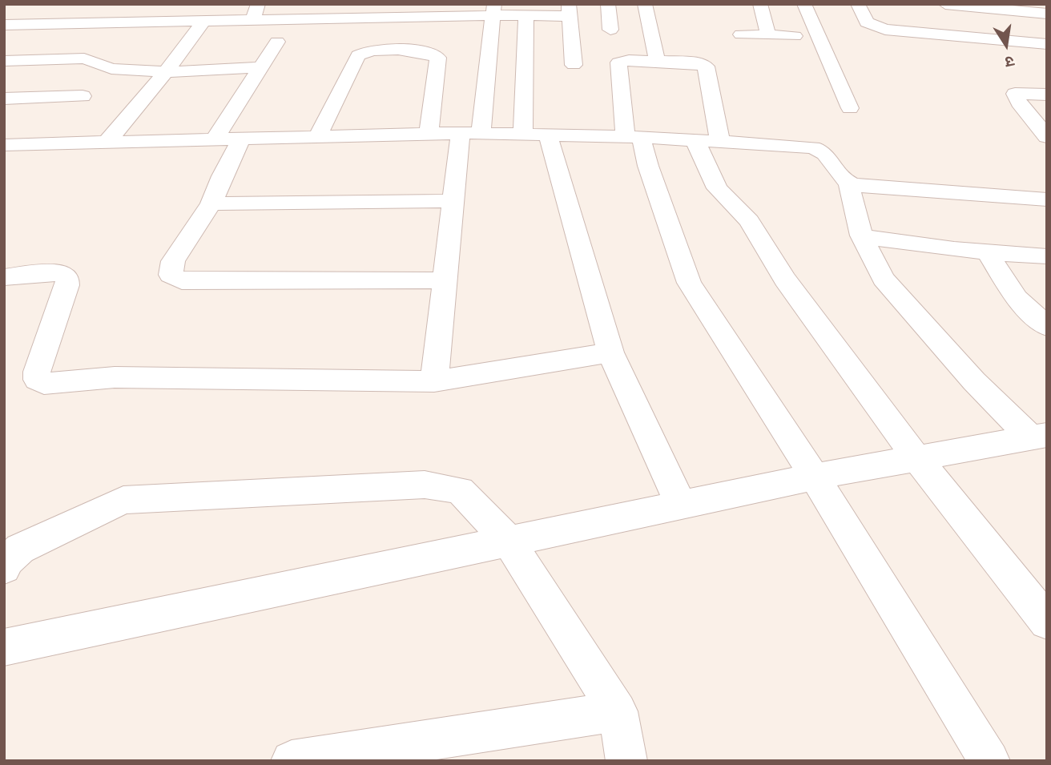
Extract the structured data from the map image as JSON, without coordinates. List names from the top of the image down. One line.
{"north":"bottom"}
